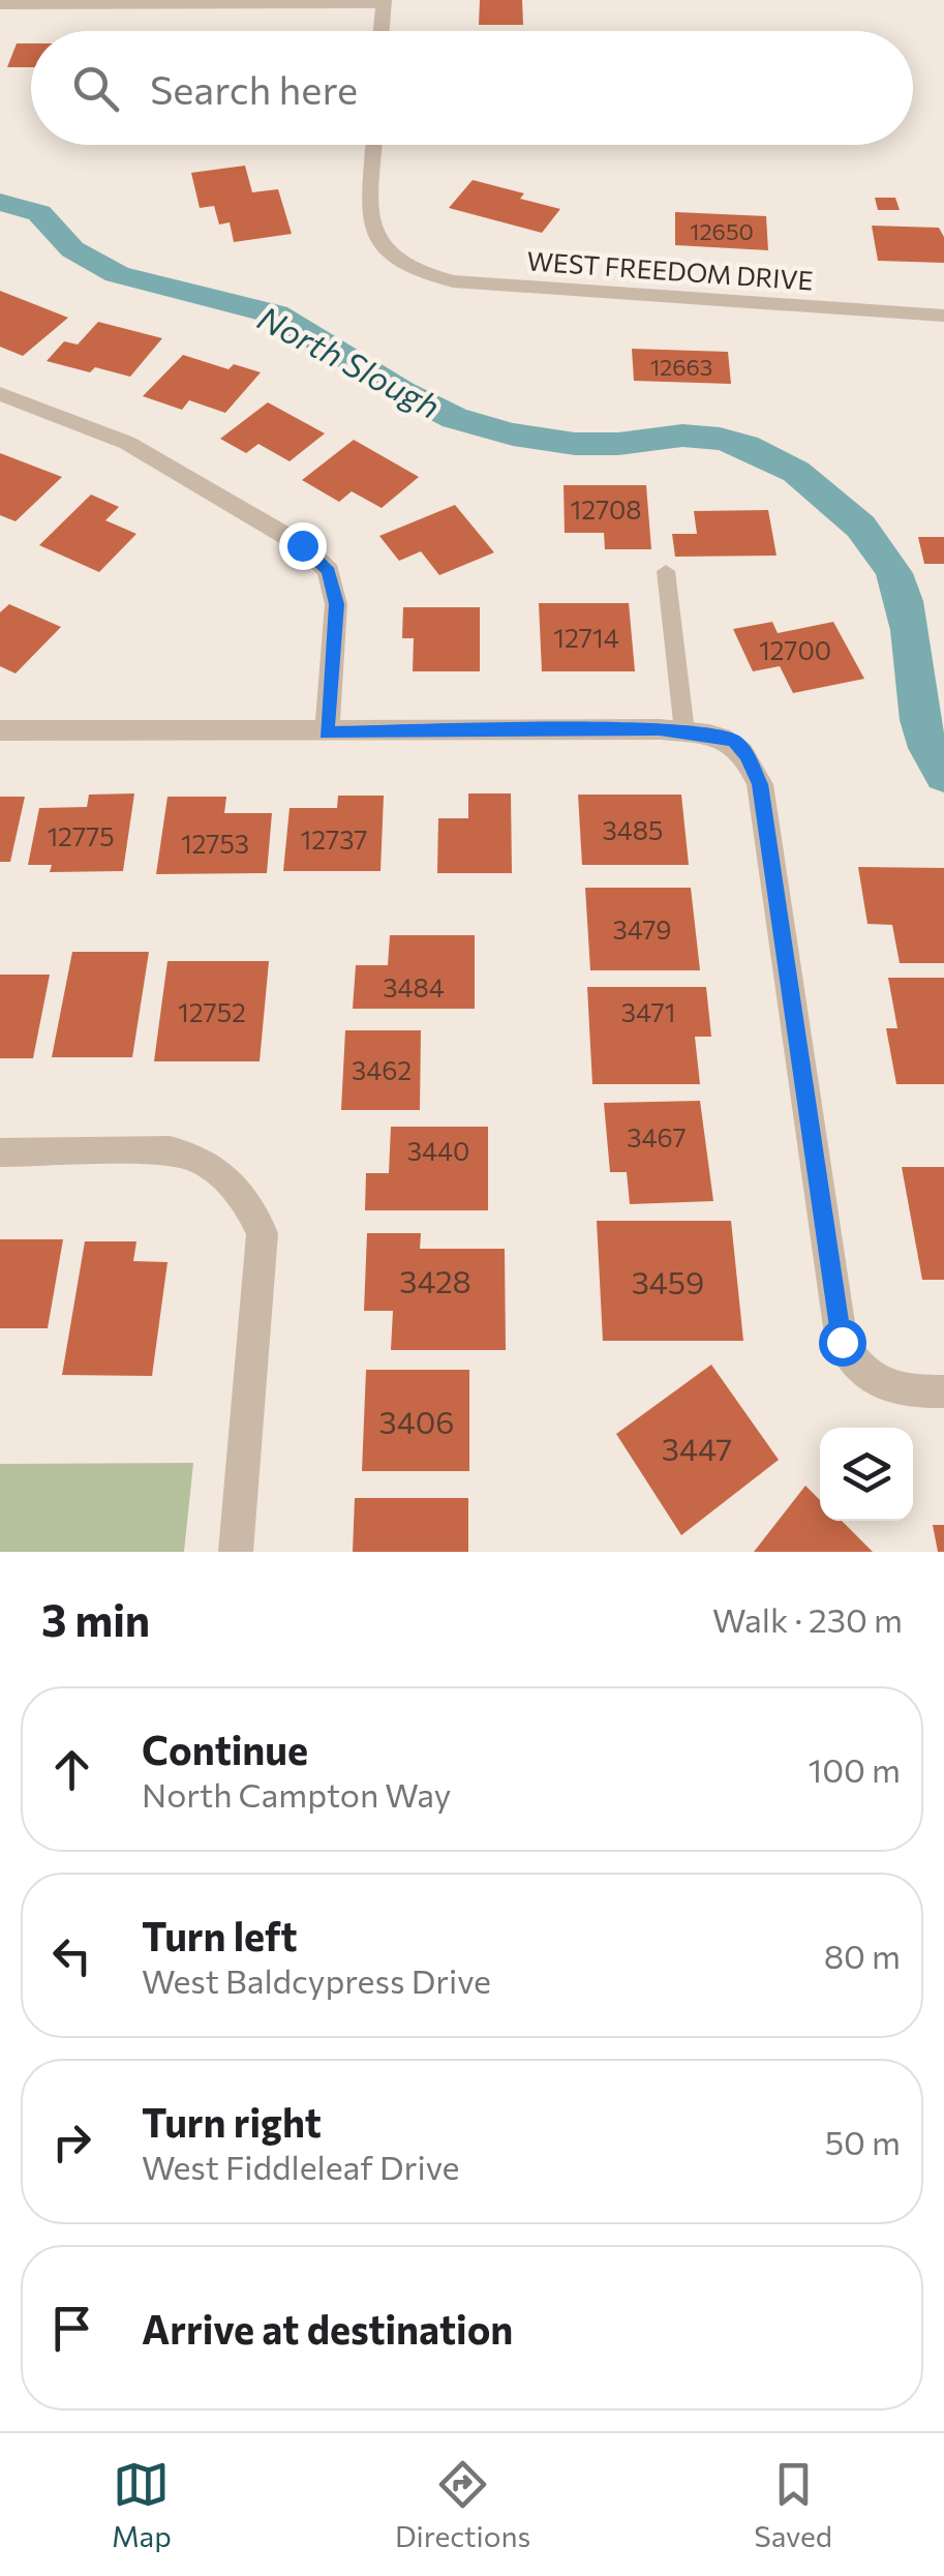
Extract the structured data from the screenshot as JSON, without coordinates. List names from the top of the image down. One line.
{"streets":{"street":["WEST FREEDOM DRIVE"]},"water":["North Slough"],"house_numbers":["12650","12663","12708","12714","12700","3485","12775","12737","12753","3479","3484","12752","3471","3462","3467","3440","3428","3459","3406","3447"],"page":{"search":"Search here","heading":["3 min","Walk · 230 m"],"list":[["Continue","North Campton Way","100 m"],["Turn left","West Baldcypress Drive","80 m"],["Turn right","West Fiddleleaf Drive","50 m"],"Arrive at destination"],"nav":["Map","Directions","Saved"]}}
